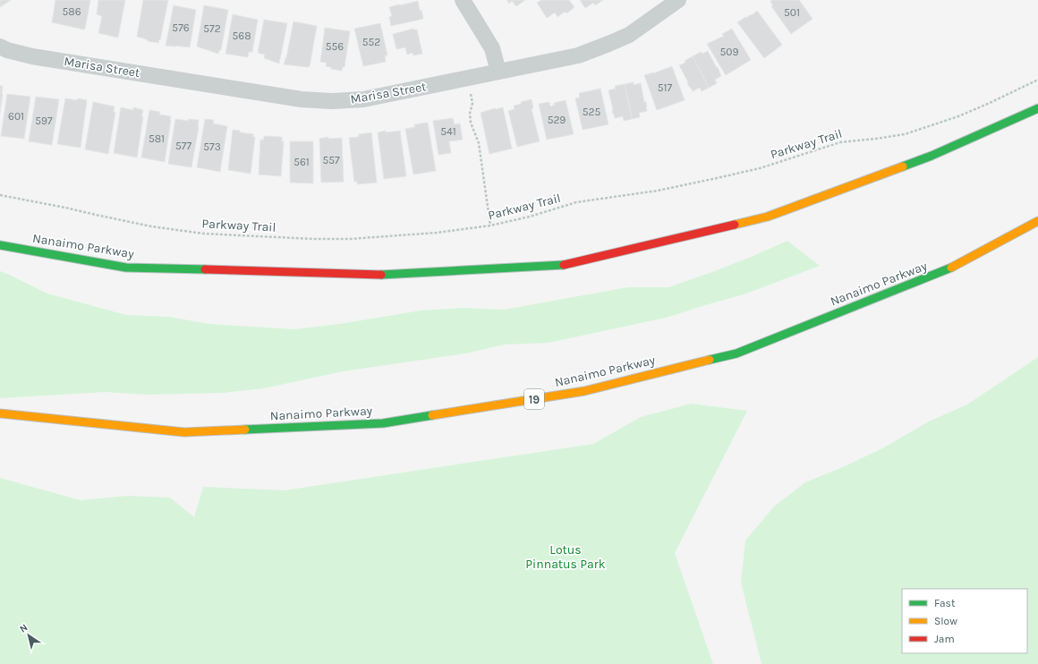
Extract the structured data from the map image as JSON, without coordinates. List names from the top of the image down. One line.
{"streets":{"highway":["Nanaimo Parkway","19"],"street":["Marisa Street"],"path":["Parkway Trail"]},"parks":["Lotus Pinnatus Park"],"house_numbers":["586","501","576","572","568","552","556","509","517","525","601","529","597","541","581","577","573","557","561"],"legend":["Fast","Slow","Jam"],"north":"top left"}
